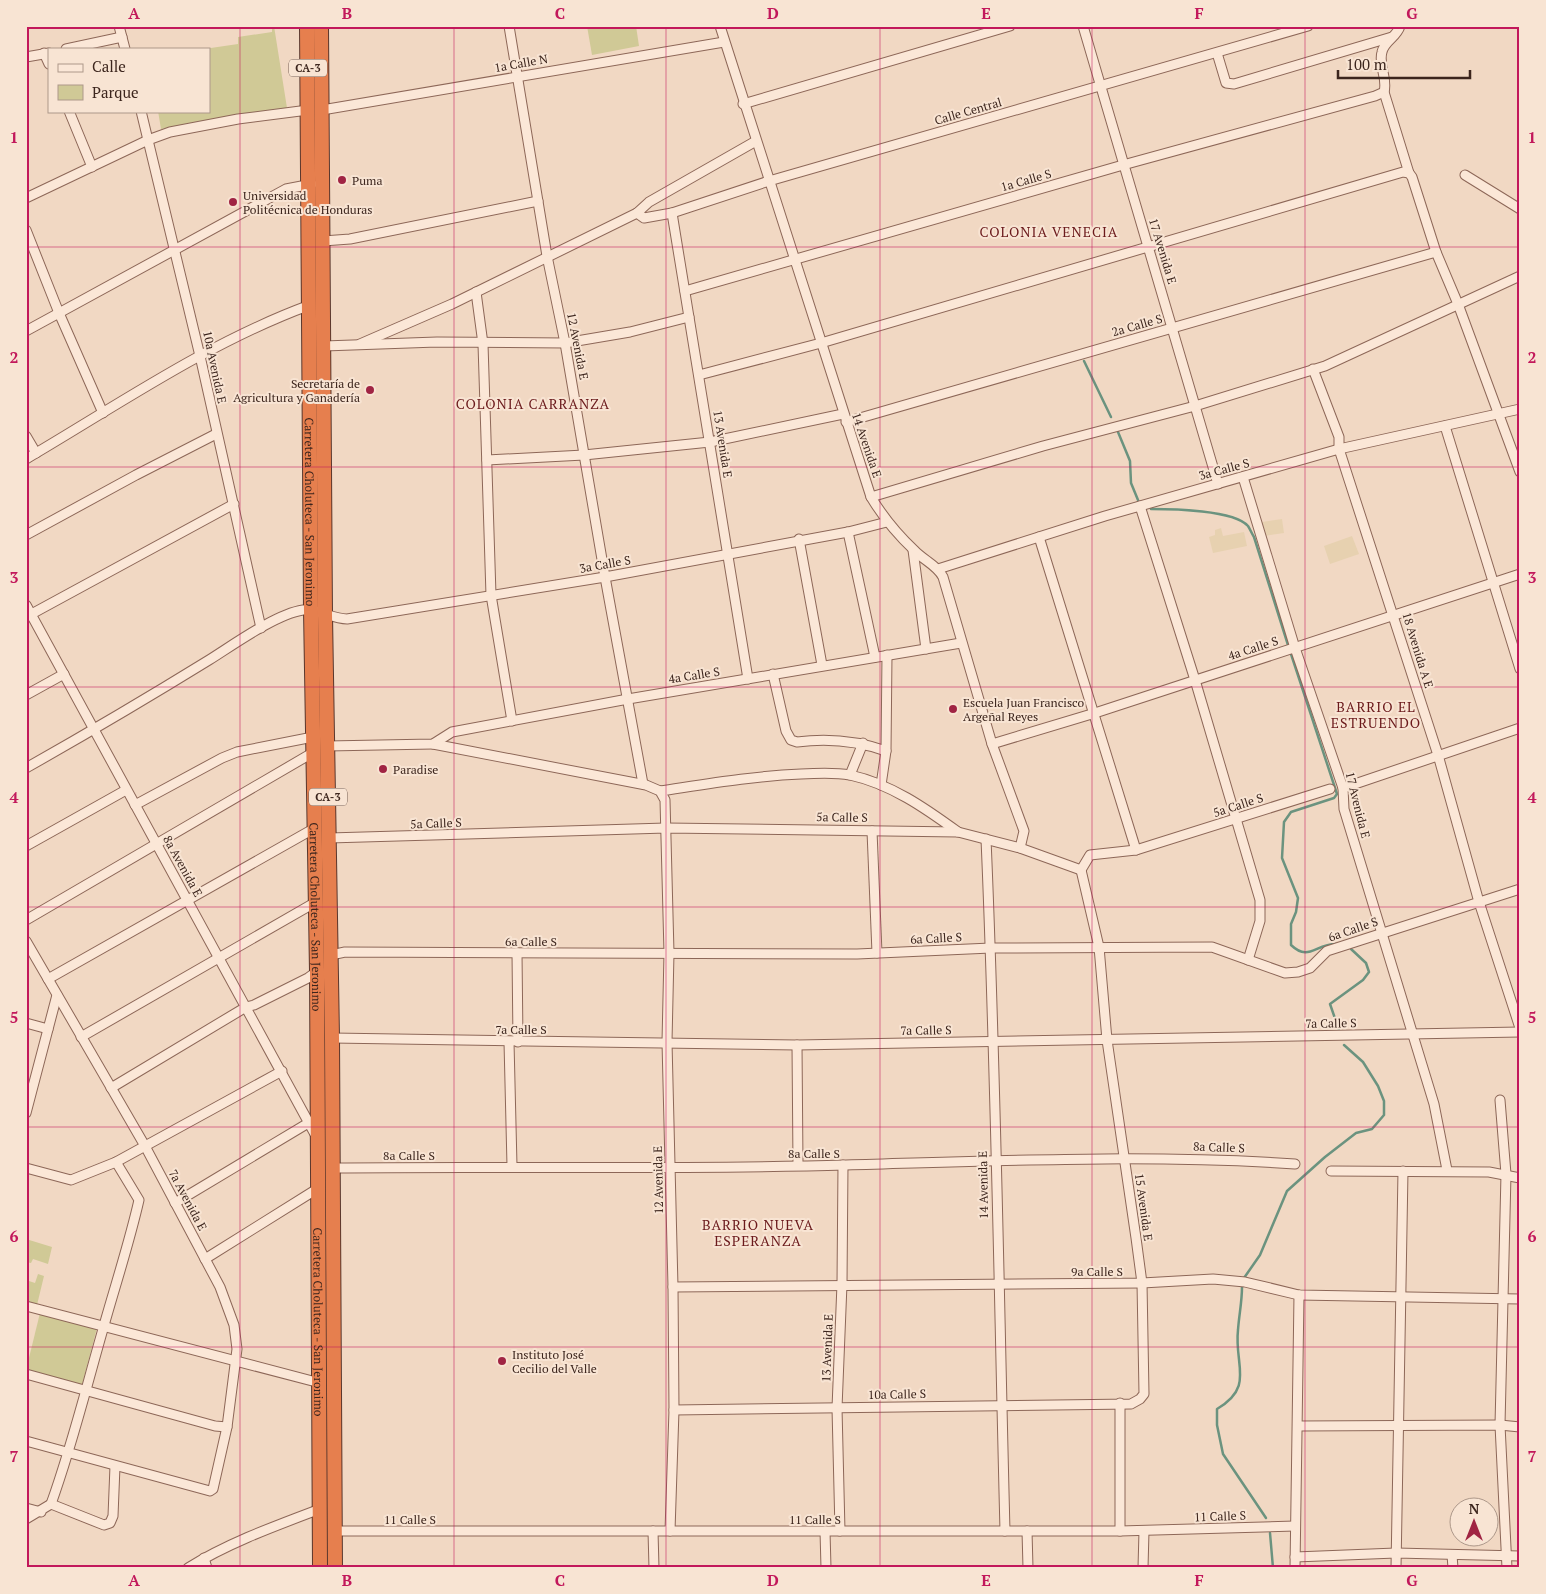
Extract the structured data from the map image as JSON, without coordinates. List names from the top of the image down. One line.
{"streets":{"highway":["CA-3","Carretera Choluteca - San Jeronimo"],"street":["1a Calle N","Calle Central","1a Calle S","17 Avenida E","2a Calle S","12 Avenida E","10a Avenida E","13 Avenida E","14 Avenida E","3a Calle S","4a Calle S","18 Avenida A E","5a Calle S","8a Avenida E","6a Calle S","7a Calle S","8a Calle S","7a Avenida E","15 Avenida E","9a Calle S","10a Calle S","11 Calle S"]},"crossings":[["1a Calle N","12 Avenida E"],["1a Calle N","10a Avenida E"],["1a Calle N","14 Avenida E"],["1a Calle N","Carretera Choluteca - San Jeronimo"],["Calle Central","17 Avenida E"],["Calle Central","13 Avenida E"],["Calle Central","14 Avenida E"],["1a Calle S","17 Avenida E"],["1a Calle S","13 Avenida E"],["1a Calle S","14 Avenida E"],["17 Avenida E","2a Calle S"],["17 Avenida E","3a Calle S"],["17 Avenida E","4a Calle S"],["17 Avenida E","6a Calle S"],["17 Avenida E","7a Calle S"],["2a Calle S","12 Avenida E"],["2a Calle S","13 Avenida E"],["2a Calle S","14 Avenida E"],["12 Avenida E","3a Calle S"],["12 Avenida E","4a Calle S"],["12 Avenida E","5a Calle S"],["12 Avenida E","6a Calle S"],["12 Avenida E","7a Calle S"],["12 Avenida E","8a Calle S"],["12 Avenida E","9a Calle S"],["12 Avenida E","10a Calle S"],["12 Avenida E","11 Calle S"],["13 Avenida E","3a Calle S"],["13 Avenida E","4a Calle S"],["13 Avenida E","8a Calle S"],["13 Avenida E","9a Calle S"],["13 Avenida E","10a Calle S"],["13 Avenida E","11 Calle S"],["14 Avenida E","3a Calle S"],["14 Avenida E","5a Calle S"],["14 Avenida E","6a Calle S"],["14 Avenida E","7a Calle S"],["14 Avenida E","8a Calle S"],["14 Avenida E","9a Calle S"],["14 Avenida E","10a Calle S"],["14 Avenida E","11 Calle S"],["3a Calle S","Carretera Choluteca - San Jeronimo"],["3a Calle S","18 Avenida A E"],["Carretera Choluteca - San Jeronimo","4a Calle S"],["Carretera Choluteca - San Jeronimo","5a Calle S"],["Carretera Choluteca - San Jeronimo","8a Avenida E"],["Carretera Choluteca - San Jeronimo","6a Calle S"],["Carretera Choluteca - San Jeronimo","7a Calle S"],["Carretera Choluteca - San Jeronimo","8a Calle S"],["Carretera Choluteca - San Jeronimo","11 Calle S"],["4a Calle S","18 Avenida A E"],["18 Avenida A E","6a Calle S"],["18 Avenida A E","7a Calle S"],["5a Calle S","15 Avenida E"],["8a Avenida E","6a Calle S"],["6a Calle S","7a Avenida E"],["6a Calle S","15 Avenida E"],["7a Calle S","15 Avenida E"],["8a Calle S","15 Avenida E"],["15 Avenida E","9a Calle S"],["15 Avenida E","10a Calle S"]],"districts":["COLONIA VENECIA","COLONIA CARRANZA","BARRIO EL ESTRUENDO","BARRIO NUEVA ESPERANZA"],"places":["Puma","Universidad Politécnica de Honduras","Secretaría de Agricultura y Ganadería","Escuela Juan Francisco Argeñal Reyes","Paradise","Instituto José Cecilio del Valle"],"legend":["Calle","Parque"],"scale_bar":"100 m","north":"top","grid":{"columns":["A","B","C","D","E","F","G"],"rows":["1","2","3","4","5","6","7"]}}
